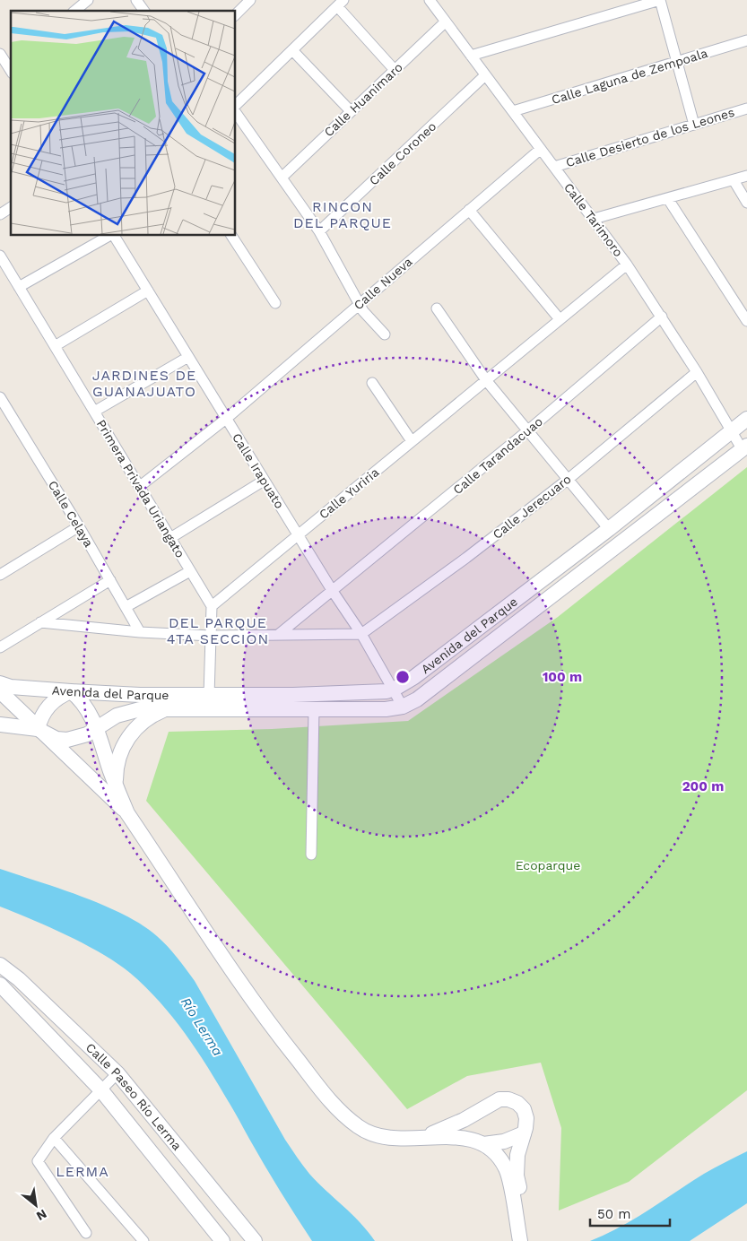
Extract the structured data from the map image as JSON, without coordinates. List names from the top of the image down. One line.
{"streets":{"street":["Calle Laguna de Zempoala","Calle Huanimaro","Calle Desierto de los Leones","Calle Coroneo","Calle Tarimoro","Calle Nueva","Calle Tarandacuao","Calle Irapuato","Primera Privada Uriangato","Calle Yuriria","Calle Jerecuaro","Calle Celaya","Avenida del Parque","Calle Paseo Río Lerma"]},"crossings":[["Calle Laguna de Zempoala","Calle Tarimoro"],["Calle Huanimaro","Calle Tarimoro"],["Calle Desierto de los Leones","Calle Tarimoro"],["Calle Coroneo","Calle Tarimoro"],["Calle Tarimoro","Calle Nueva"],["Calle Tarimoro","Calle Tarandacuao"],["Calle Tarimoro","Calle Yuriria"],["Calle Tarimoro","Calle Jerecuaro"],["Calle Tarimoro","Avenida del Parque"],["Calle Nueva","Calle Irapuato"],["Calle Nueva","Primera Privada Uriangato"],["Calle Tarandacuao","Calle Irapuato"],["Calle Irapuato","Calle Yuriria"],["Calle Irapuato","Calle Jerecuaro"],["Calle Irapuato","Avenida del Parque"],["Primera Privada Uriangato","Calle Yuriria"]],"districts":["RINCON DEL PARQUE","JARDINES DE GUANAJUATO","DEL PARQUE 4TA SECCION","LERMA"],"water":["Río Lerma"],"parks":["Ecoparque"],"scale_bar":"50 m","north":"bottom right","rings":["100 m","200 m"]}
